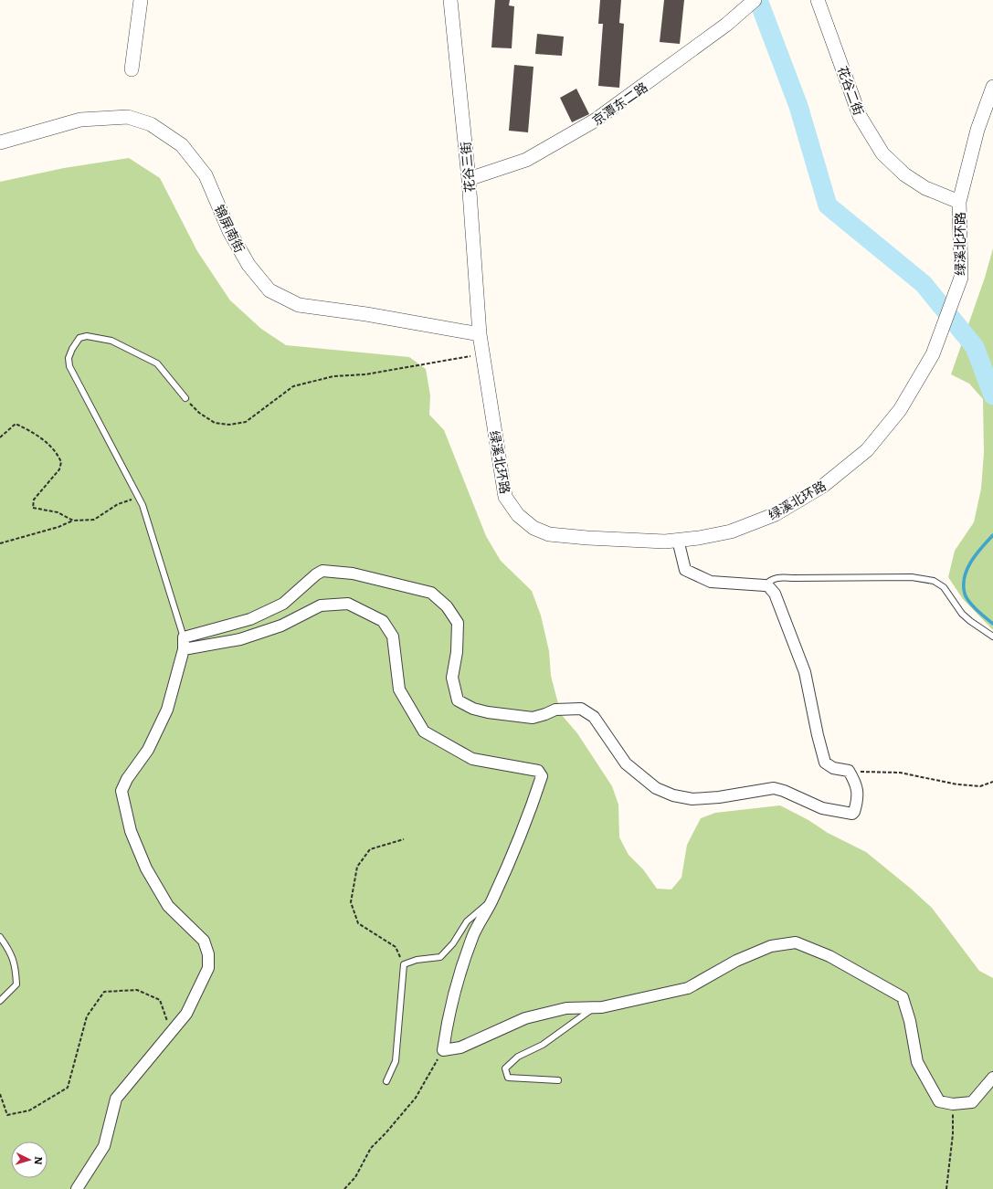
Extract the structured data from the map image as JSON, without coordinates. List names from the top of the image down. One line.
{"streets":{"street":["花谷二街","京潭东二路","花谷三街","锦屏南街","绿溪北环路"]},"crossings":[["花谷二街","绿溪北环路"],["京潭东二路","花谷三街"],["花谷三街","锦屏南街"],["花谷三街","绿溪北环路"],["锦屏南街","绿溪北环路"]],"north":"right"}
